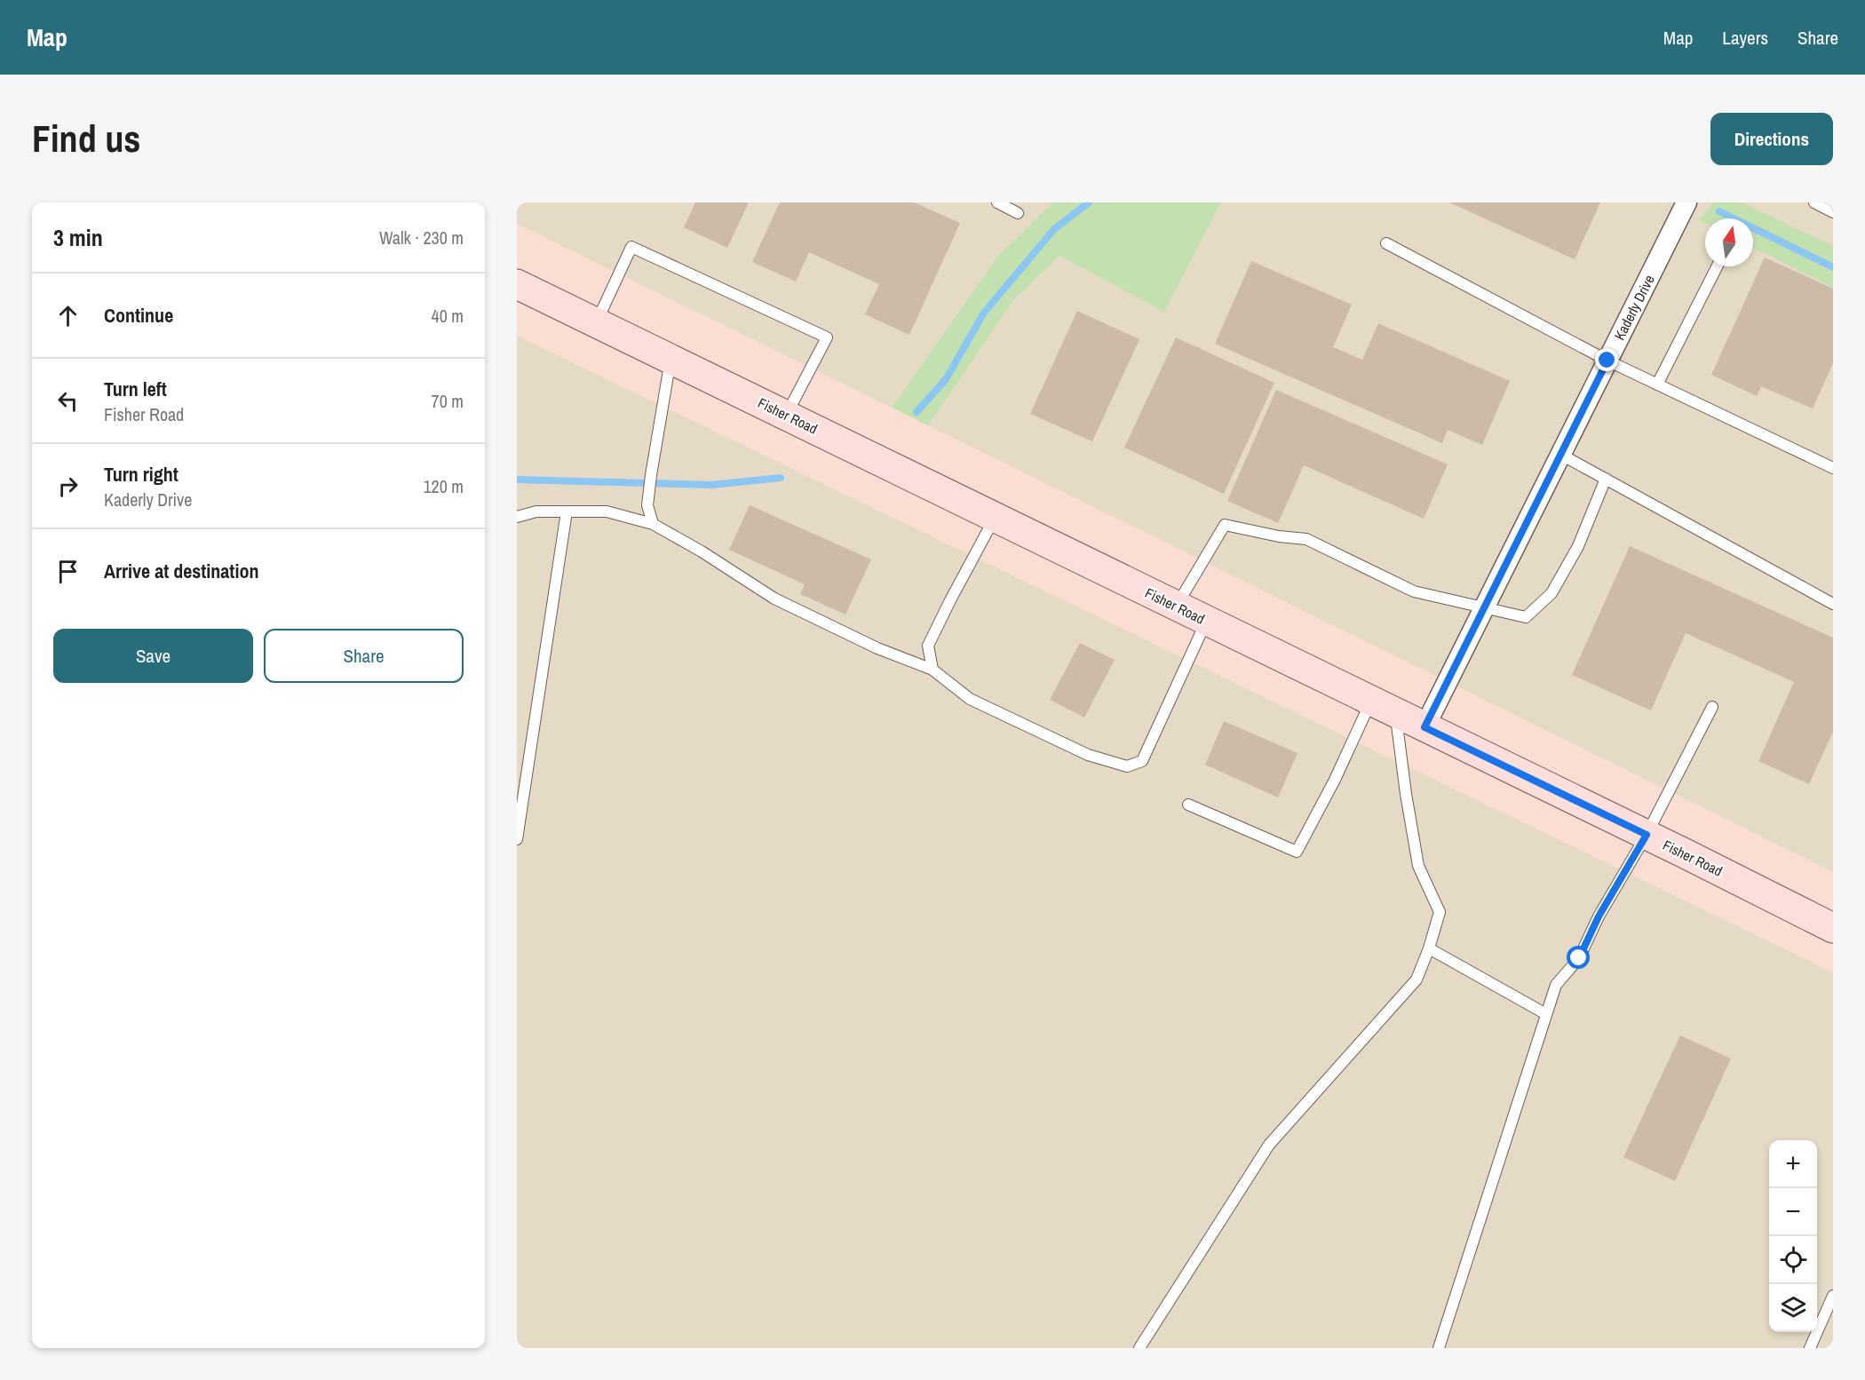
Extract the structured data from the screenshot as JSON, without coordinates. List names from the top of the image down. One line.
{"streets":{"main road":["Fisher Road"],"street":["Kaderly Drive"]},"crossings":[["Kaderly Drive","Fisher Road"]],"north":"top","page":{"header":"Map","nav":["Map","Layers","Share"],"buttons":["Directions",["Save","Share"]],"title":"Find us","heading":["3 min","Walk · 230 m"],"list":[["Continue","40 m"],["Turn left","Fisher Road","70 m"],["Turn right","Kaderly Drive","120 m"],"Arrive at destination"],"map_buttons":["+","−"]}}
